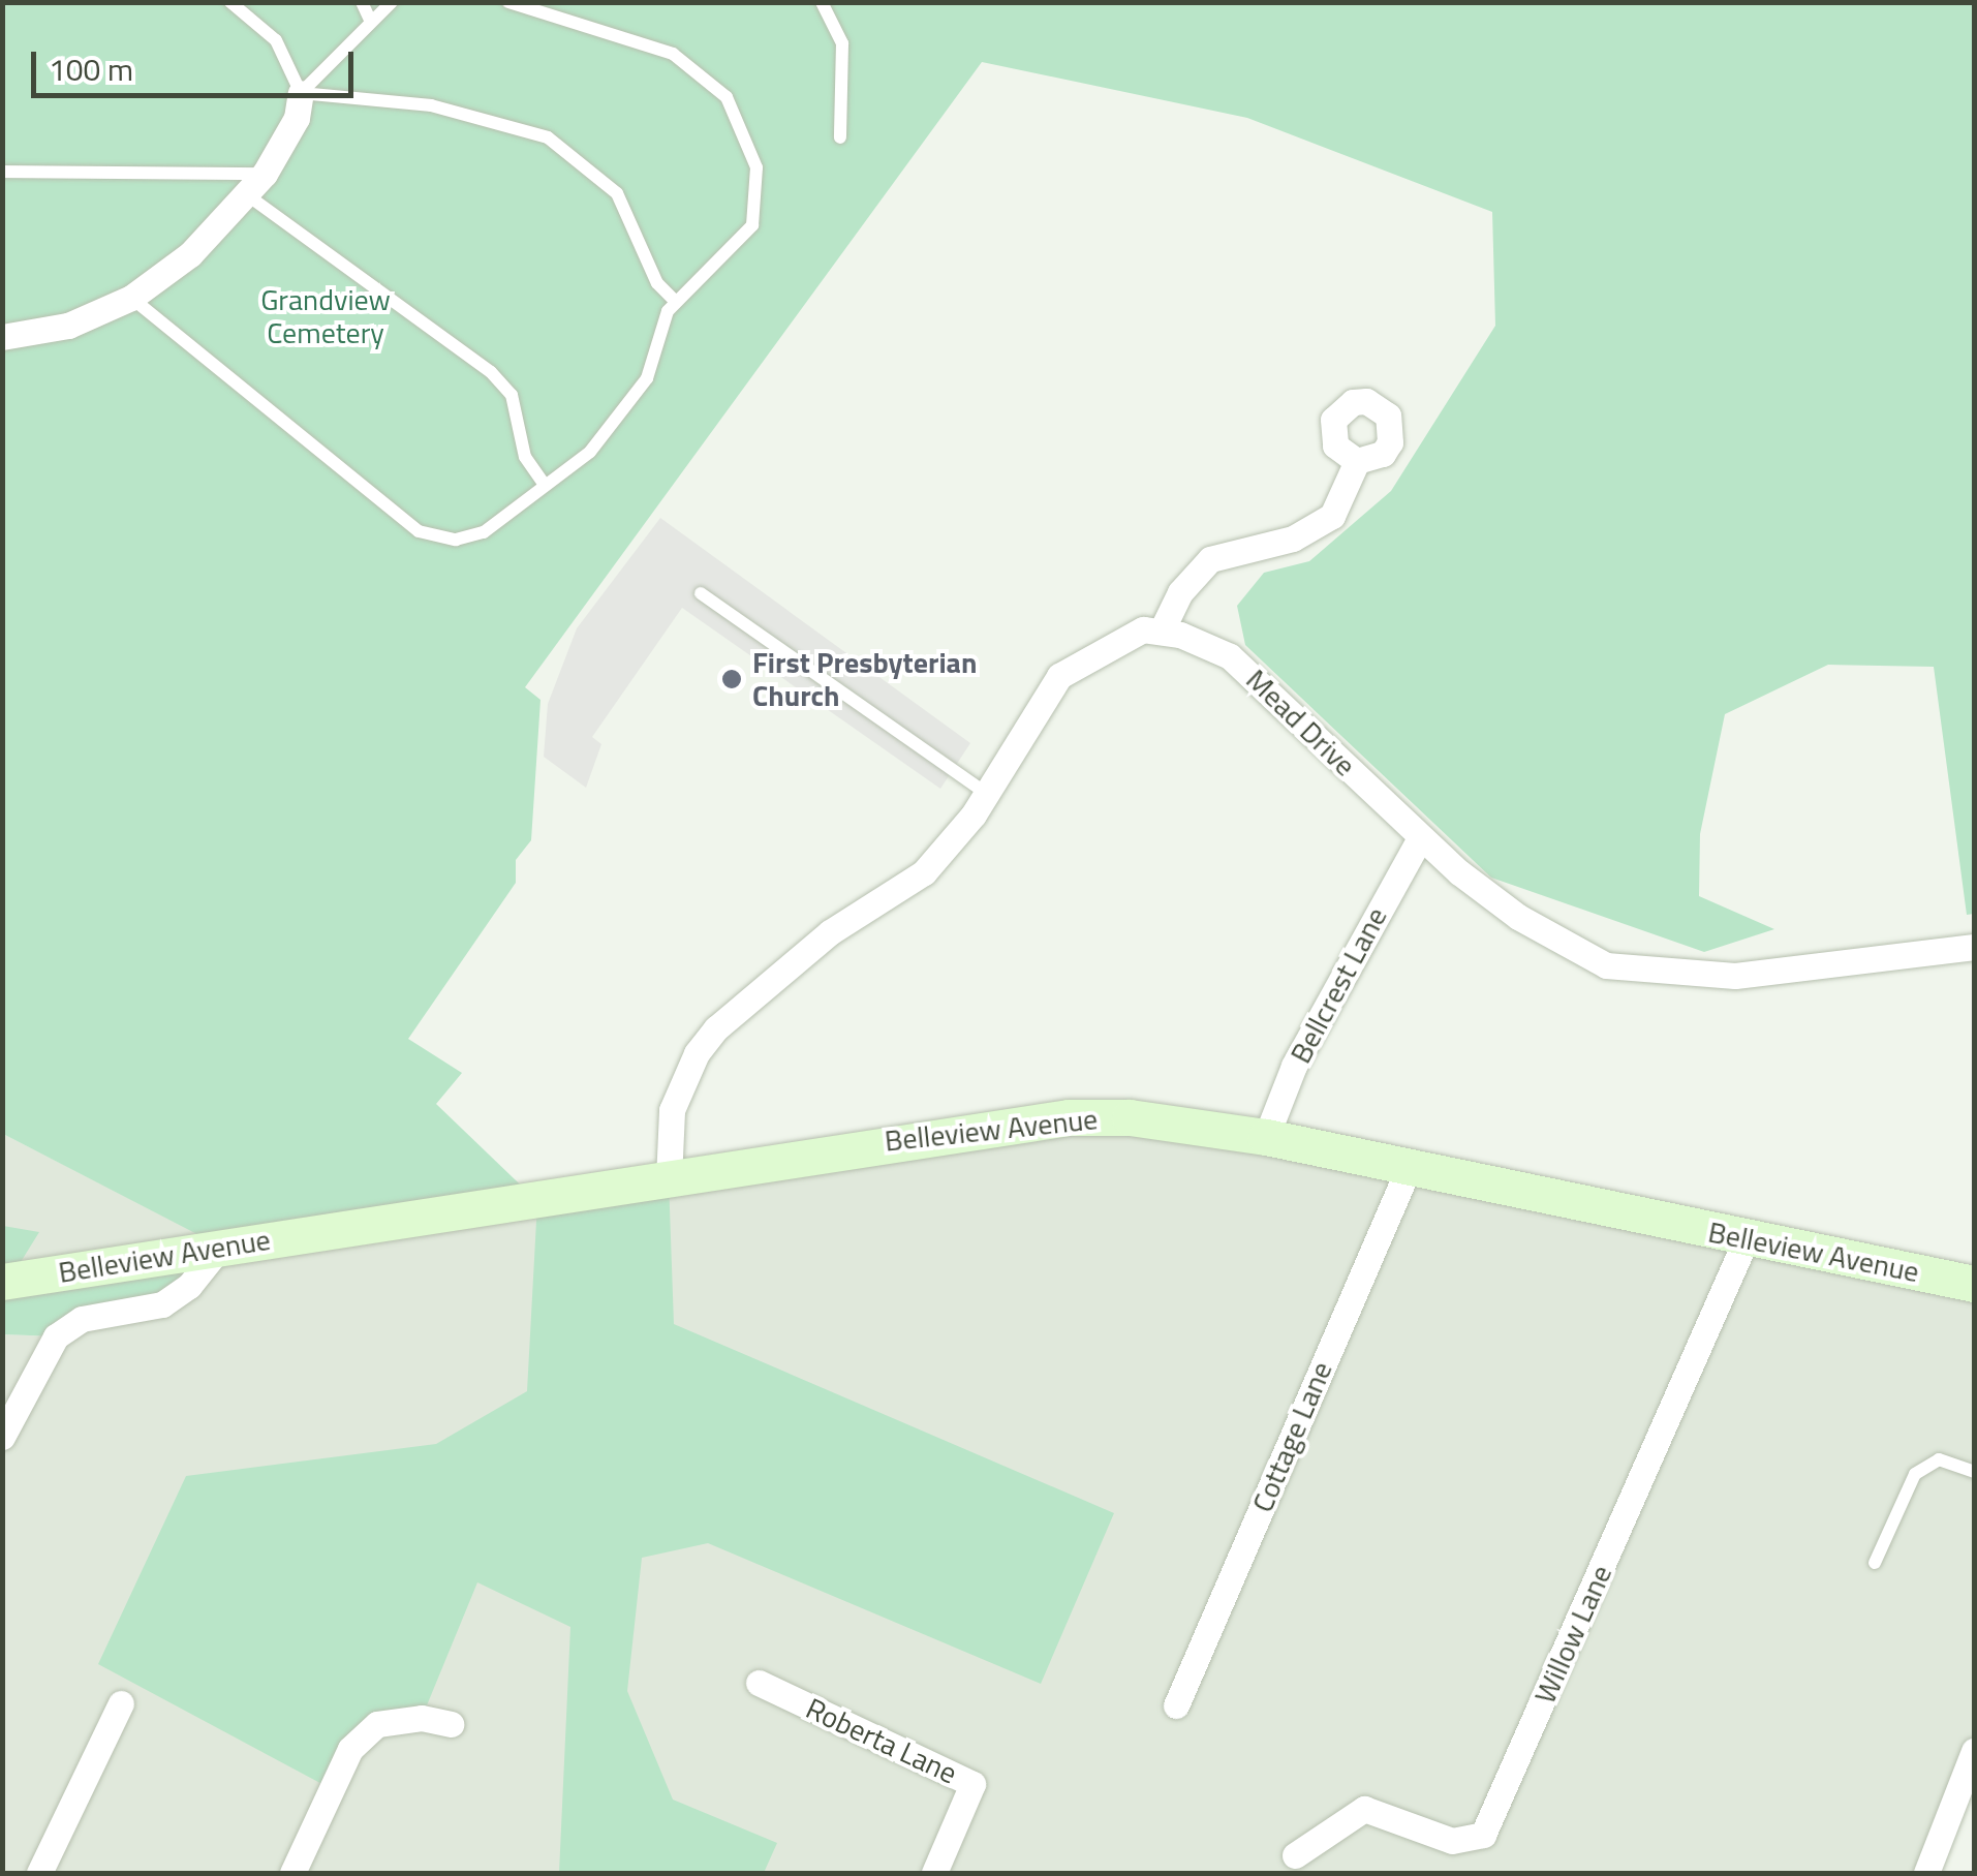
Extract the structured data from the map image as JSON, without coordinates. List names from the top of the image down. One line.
{"streets":{"street":["Mead Drive","Bellcrest Lane","Belleview Avenue","Cottage Lane","Willow Lane","Roberta Lane"]},"crossings":[["Mead Drive","Bellcrest Lane"],["Bellcrest Lane","Belleview Avenue"],["Belleview Avenue","Cottage Lane"],["Belleview Avenue","Willow Lane"]],"parks":["Grandview Cemetery"],"places":["First Presbyterian Church"],"scale_bar":"100 m"}
